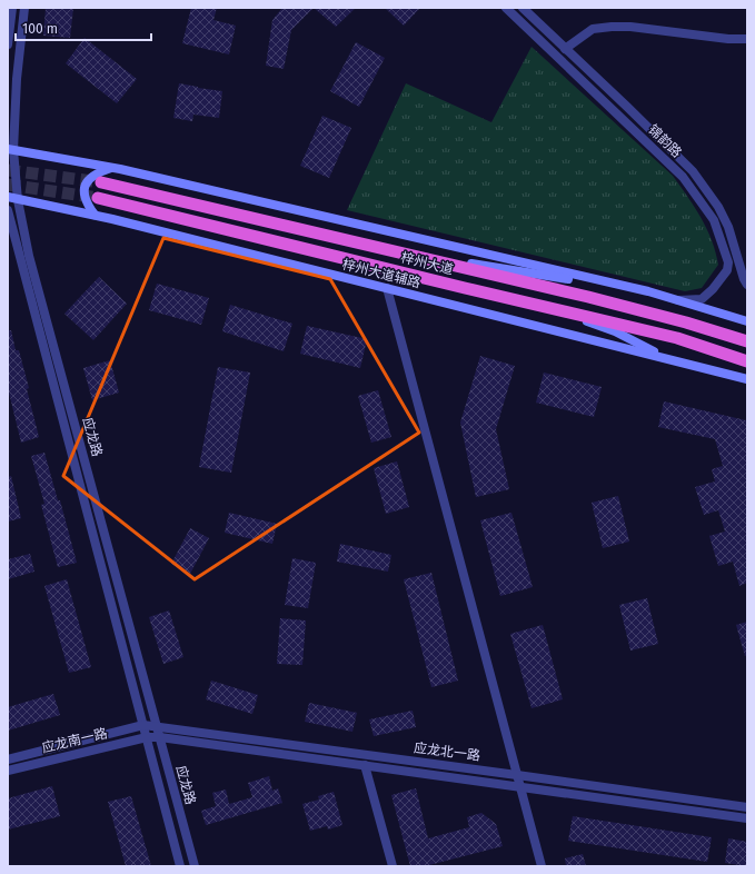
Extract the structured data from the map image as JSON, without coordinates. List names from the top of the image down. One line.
{"streets":{"highway":["梓州大道"],"main road":["梓州大道辅路"],"street":["锦韵路","应龙路","应龙南一路","应龙北一路"]},"crossings":[["梓州大道辅路","应龙路"],["应龙路","应龙南一路"],["应龙路","应龙北一路"],["应龙南一路","应龙北一路"]],"scale_bar":"100 m"}
